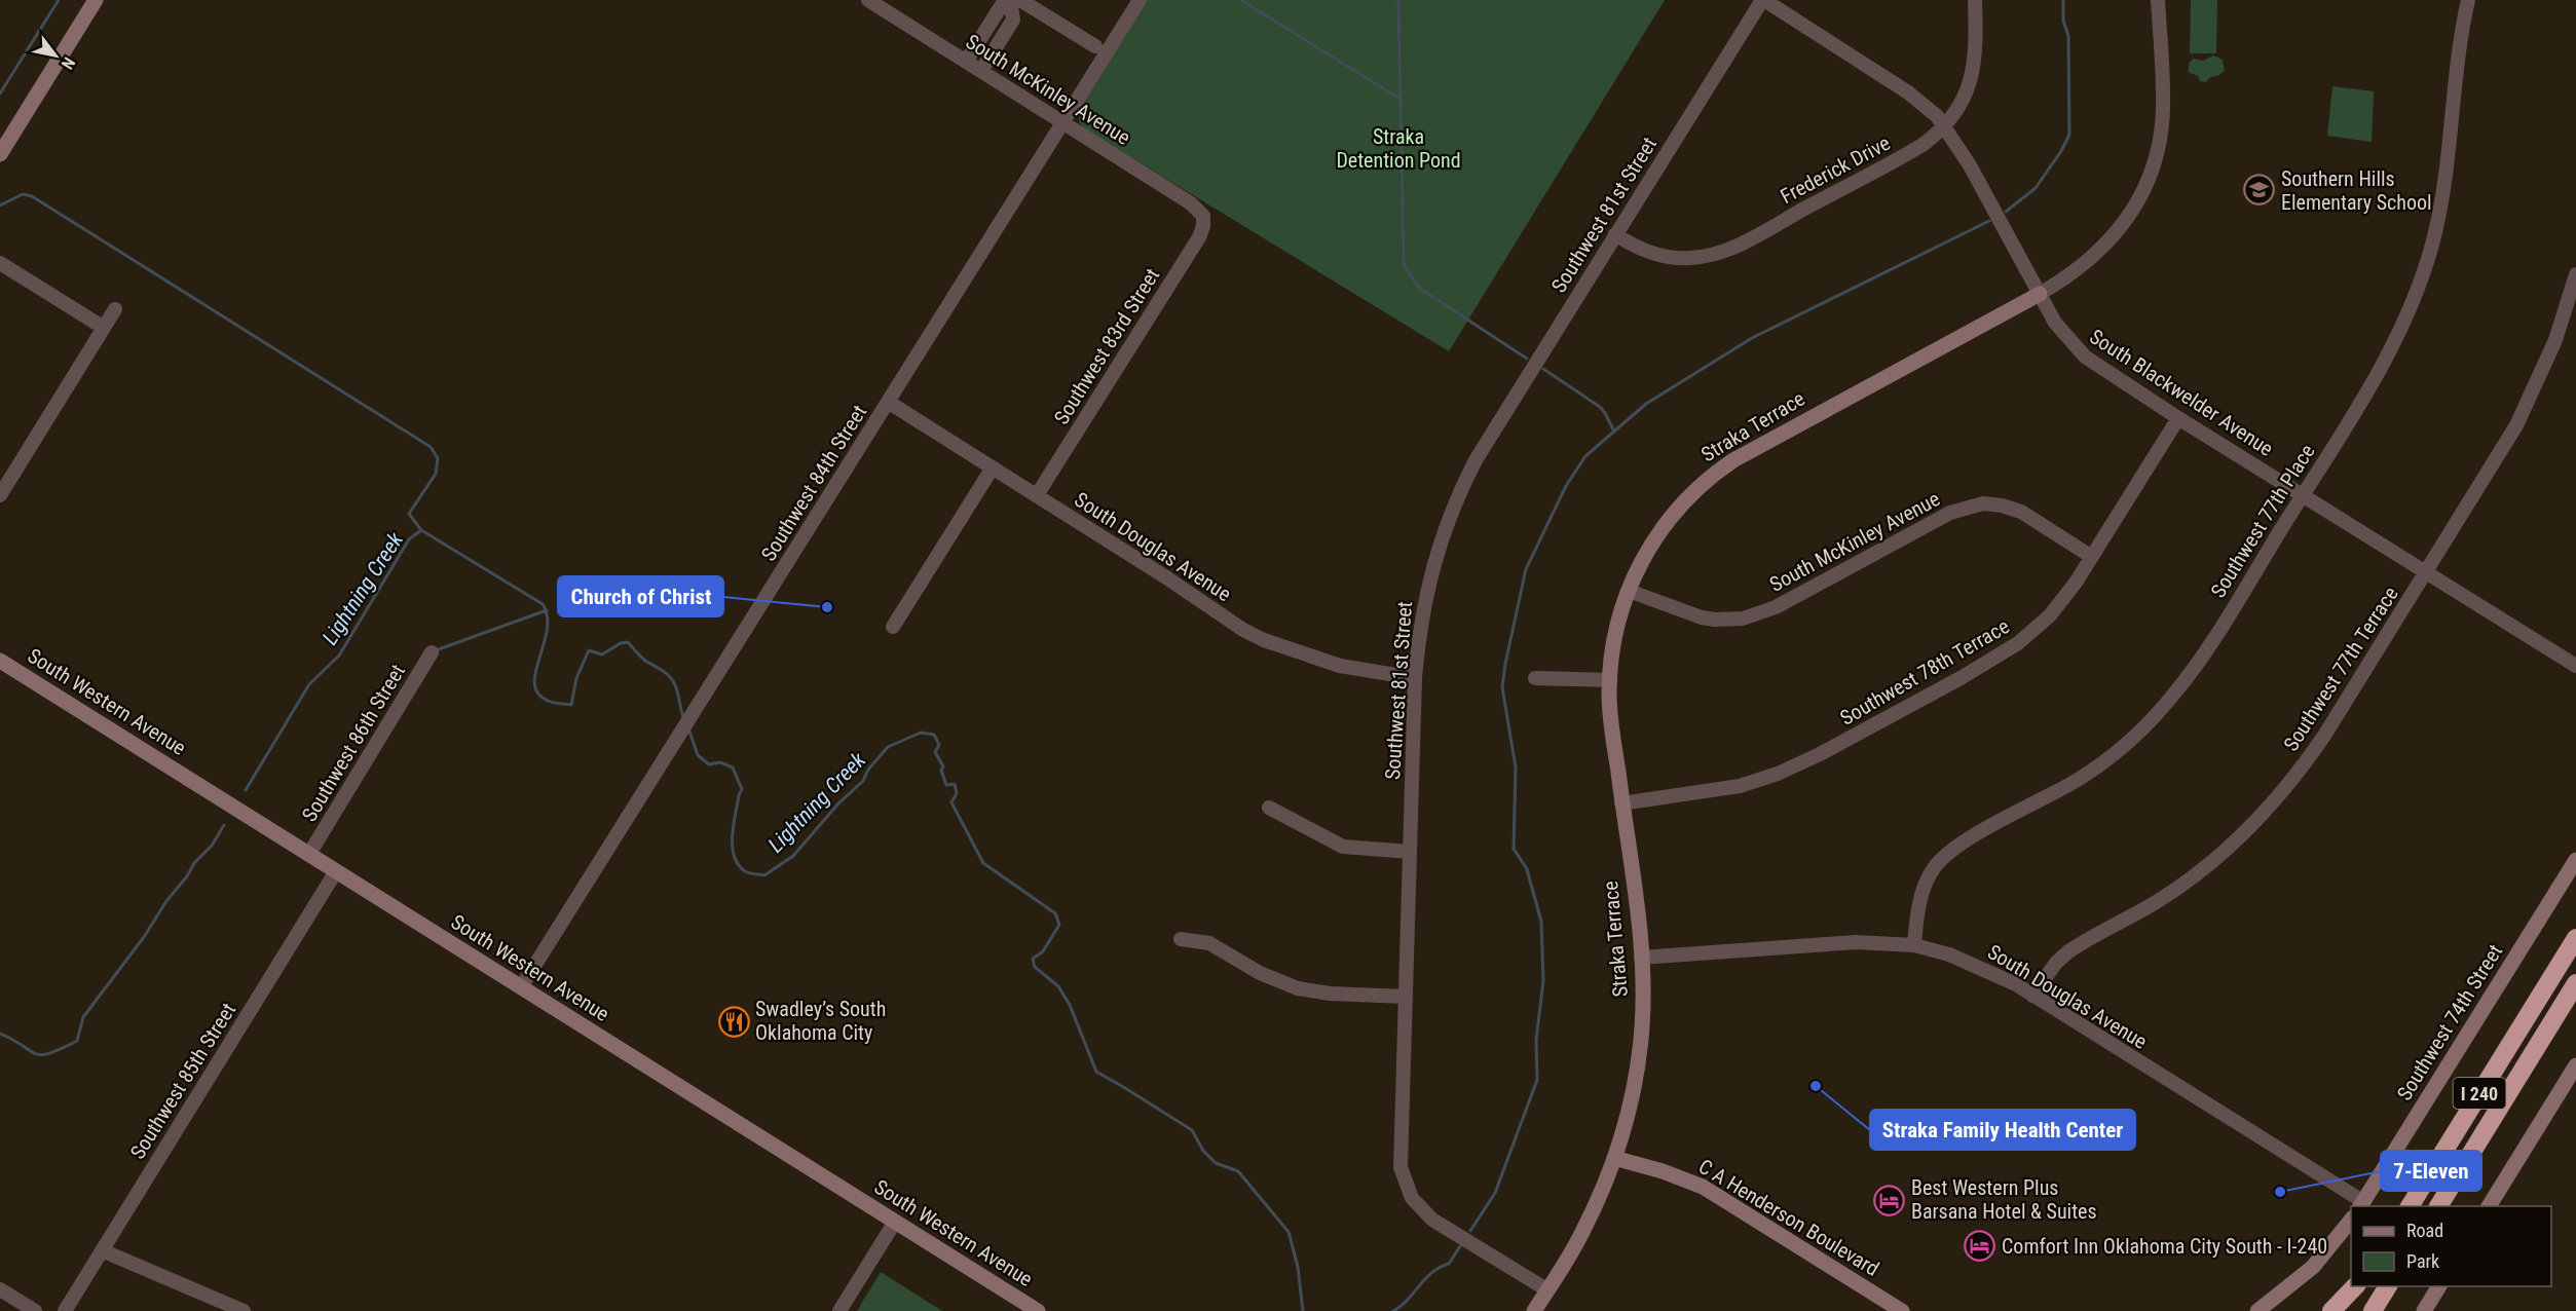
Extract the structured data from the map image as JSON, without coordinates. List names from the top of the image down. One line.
{"streets":{"highway":["I 240"],"main road":["Straka Terrace","South Western Avenue","Southwest 74th Street","C A Henderson Boulevard"],"street":["South McKinley Avenue","Frederick Drive","Southwest 81st Street","Southwest 83rd Street","South Blackwelder Avenue","Southwest 84th Street","Southwest 77th Place","South Douglas Avenue","Southwest 77th Terrace","Southwest 78th Terrace","Southwest 86th Street","Southwest 85th Street"]},"crossings":[["South McKinley Avenue","Southwest 83rd Street"],["South McKinley Avenue","Straka Terrace"],["South McKinley Avenue","Southwest 84th Street"],["South McKinley Avenue","Southwest 78th Terrace"],["Frederick Drive","Southwest 81st Street"],["Frederick Drive","South Blackwelder Avenue"],["Southwest 81st Street","South Blackwelder Avenue"],["Southwest 81st Street","Straka Terrace"],["Southwest 81st Street","South Douglas Avenue"],["Southwest 83rd Street","South Douglas Avenue"],["South Blackwelder Avenue","Straka Terrace"],["South Blackwelder Avenue","Southwest 77th Place"],["South Blackwelder Avenue","Southwest 77th Terrace"],["South Blackwelder Avenue","Southwest 78th Terrace"],["Straka Terrace","South Douglas Avenue"],["Straka Terrace","Southwest 78th Terrace"],["Straka Terrace","C A Henderson Boulevard"],["Southwest 84th Street","South Douglas Avenue"],["Southwest 84th Street","South Western Avenue"],["Southwest 77th Place","South Douglas Avenue"],["South Douglas Avenue","Southwest 77th Terrace"],["South Douglas Avenue","Southwest 74th Street"],["South Western Avenue","Southwest 86th Street"],["South Western Avenue","Southwest 85th Street"]],"water":["Lightning Creek"],"parks":["Straka Detention Pond"],"places":{"school or university":["Southern Hills Elementary School"],"other":["Church of Christ","Straka Family Health Center","7-Eleven"],"restaurant":["Swadley’s South Oklahoma City"],"hotel":["Best Western Plus Barsana Hotel & Suites","Comfort Inn Oklahoma City South - I-240"]},"legend":["Road","Park"],"north":"bottom right"}
